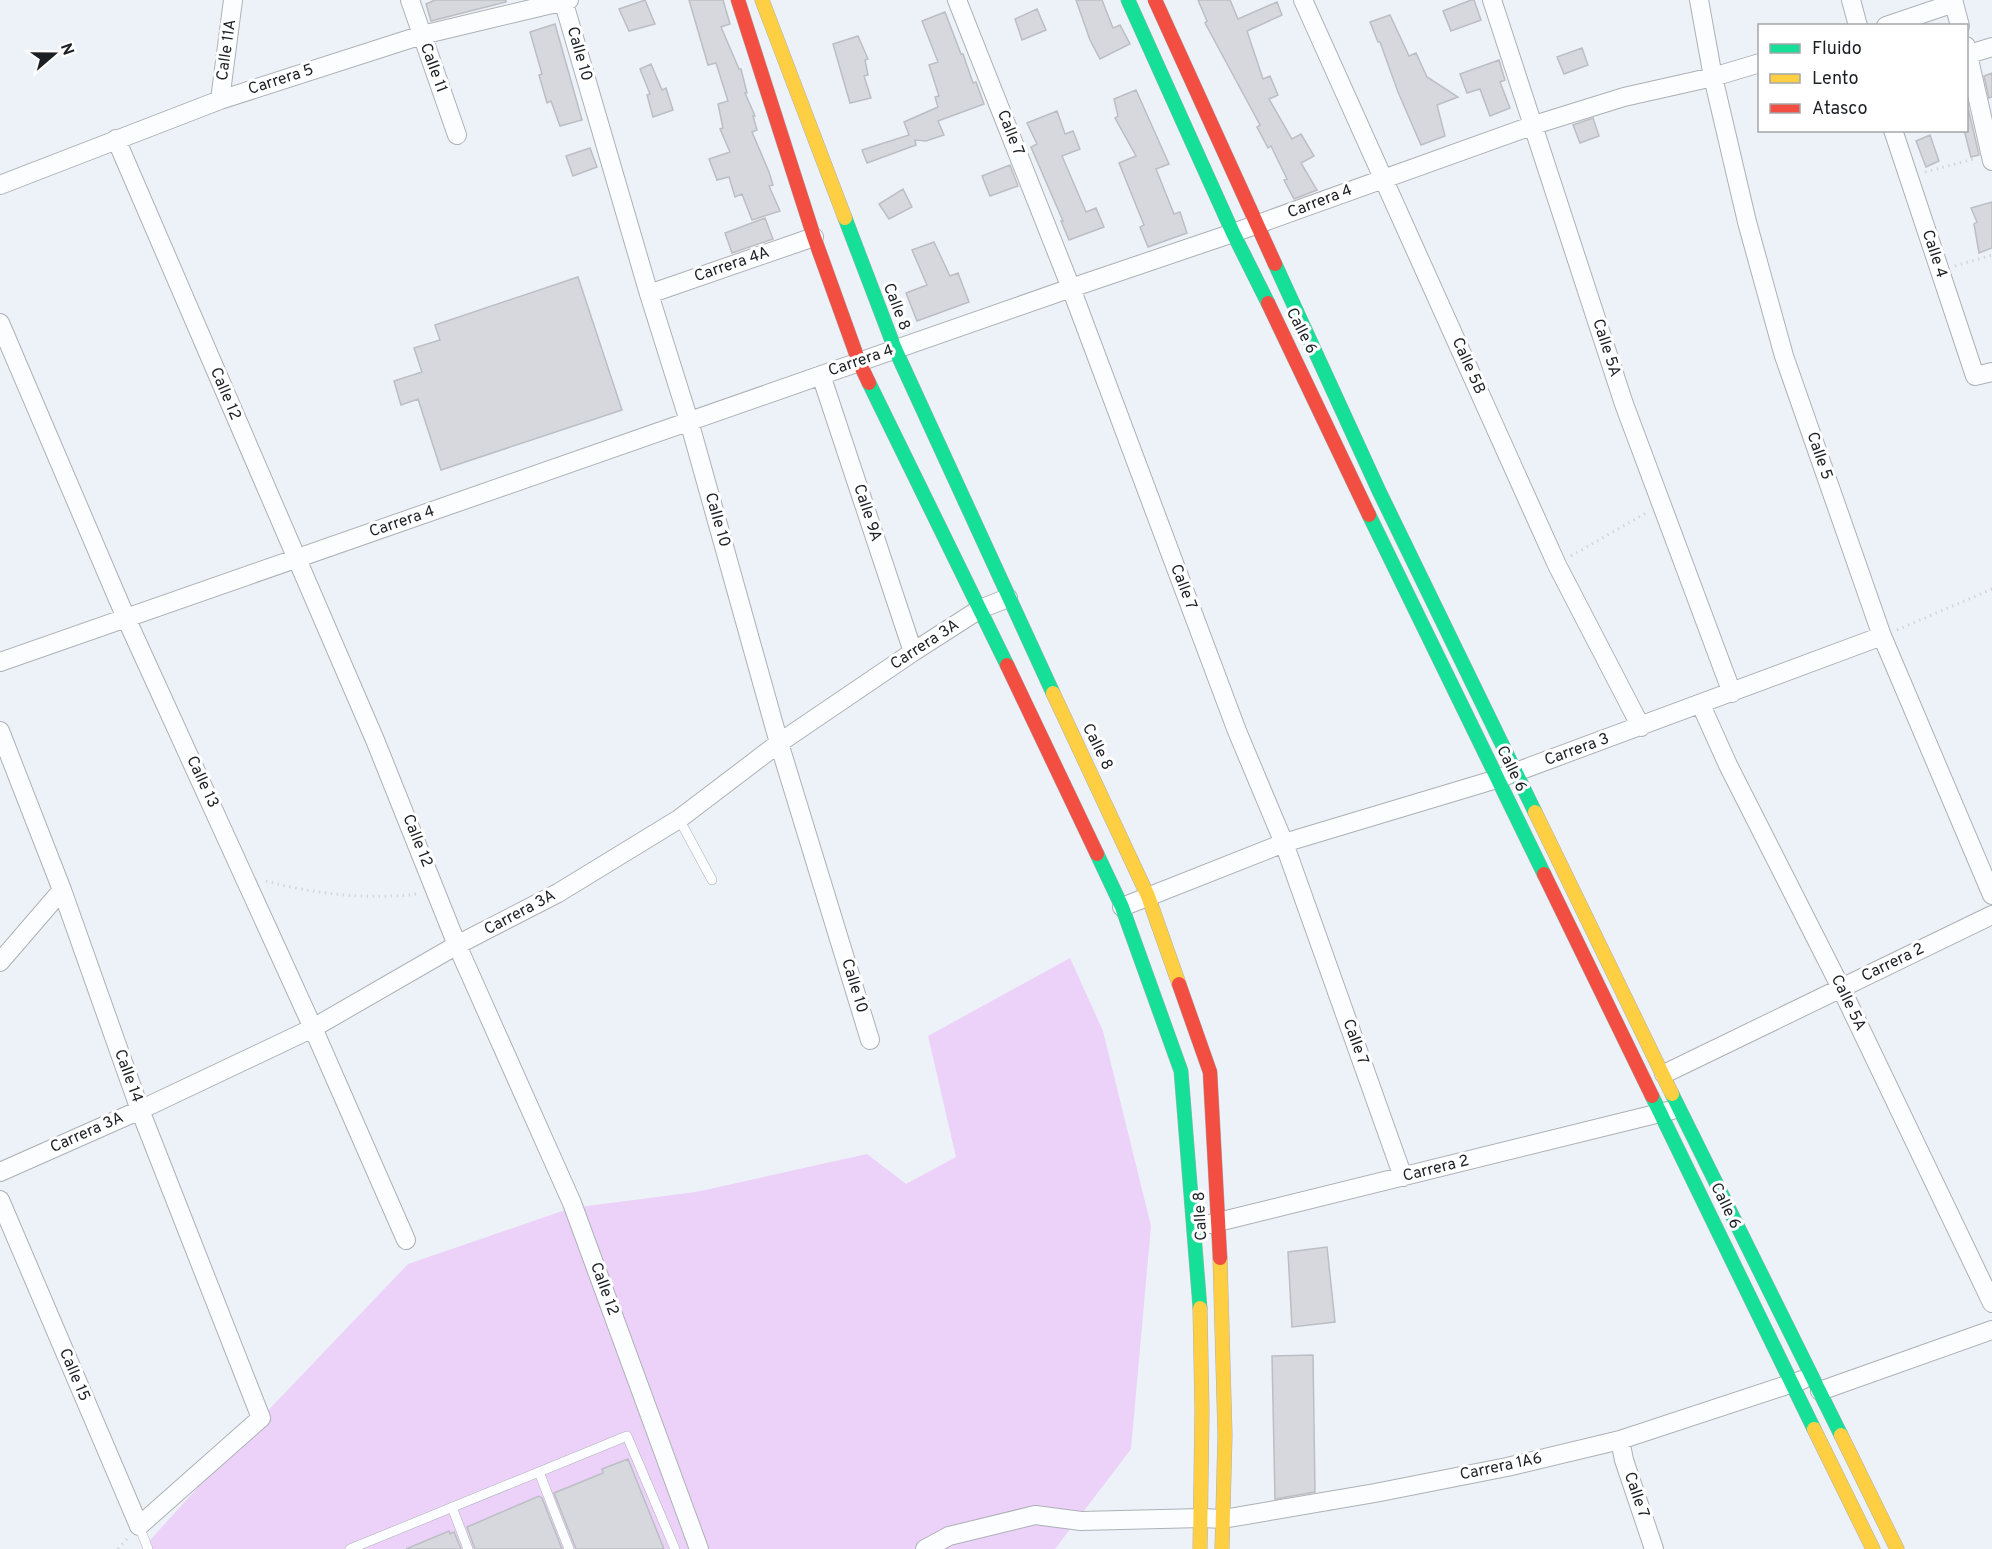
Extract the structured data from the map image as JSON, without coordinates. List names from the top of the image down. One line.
{"streets":{"street":["Calle 11A","Calle 10","Calle 11","Carrera 5","Calle 7","Carrera 4","Calle 4","Carrera 4A","Calle 8","Calle 6","Calle 5A","Calle 5B","Calle 12","Calle 5","Calle 9A","Carrera 3A","Carrera 3","Calle 13","Carrera 2","Calle 14","Calle 15","Carrera 1A6"]},"crossings":[["Calle 11A","Carrera 5"],["Calle 10","Carrera 5"],["Calle 10","Carrera 4"],["Calle 10","Carrera 4A"],["Calle 10","Carrera 3A"],["Calle 11","Carrera 5"],["Carrera 5","Calle 12"],["Calle 7","Carrera 4"],["Calle 7","Carrera 3"],["Calle 7","Carrera 2"],["Calle 7","Carrera 1A6"],["Carrera 4","Calle 8"],["Carrera 4","Calle 6"],["Carrera 4","Calle 5A"],["Carrera 4","Calle 5B"],["Carrera 4","Calle 12"],["Carrera 4","Calle 5"],["Carrera 4","Calle 9A"],["Carrera 4","Calle 13"],["Carrera 4A","Calle 8"],["Calle 8","Carrera 3A"],["Calle 8","Carrera 3"],["Calle 8","Carrera 2"],["Calle 8","Carrera 1A6"],["Calle 6","Carrera 3"],["Calle 6","Carrera 2"],["Calle 6","Carrera 1A6"],["Calle 5A","Carrera 3"],["Calle 5A","Carrera 2"],["Calle 5B","Carrera 3"],["Calle 12","Carrera 3A"],["Calle 5","Carrera 3"],["Calle 9A","Carrera 3A"],["Carrera 3A","Calle 13"],["Carrera 3A","Calle 14"],["Calle 14","Calle 15"]],"legend":["Fluido","Lento","Atasco"],"north":"right"}
